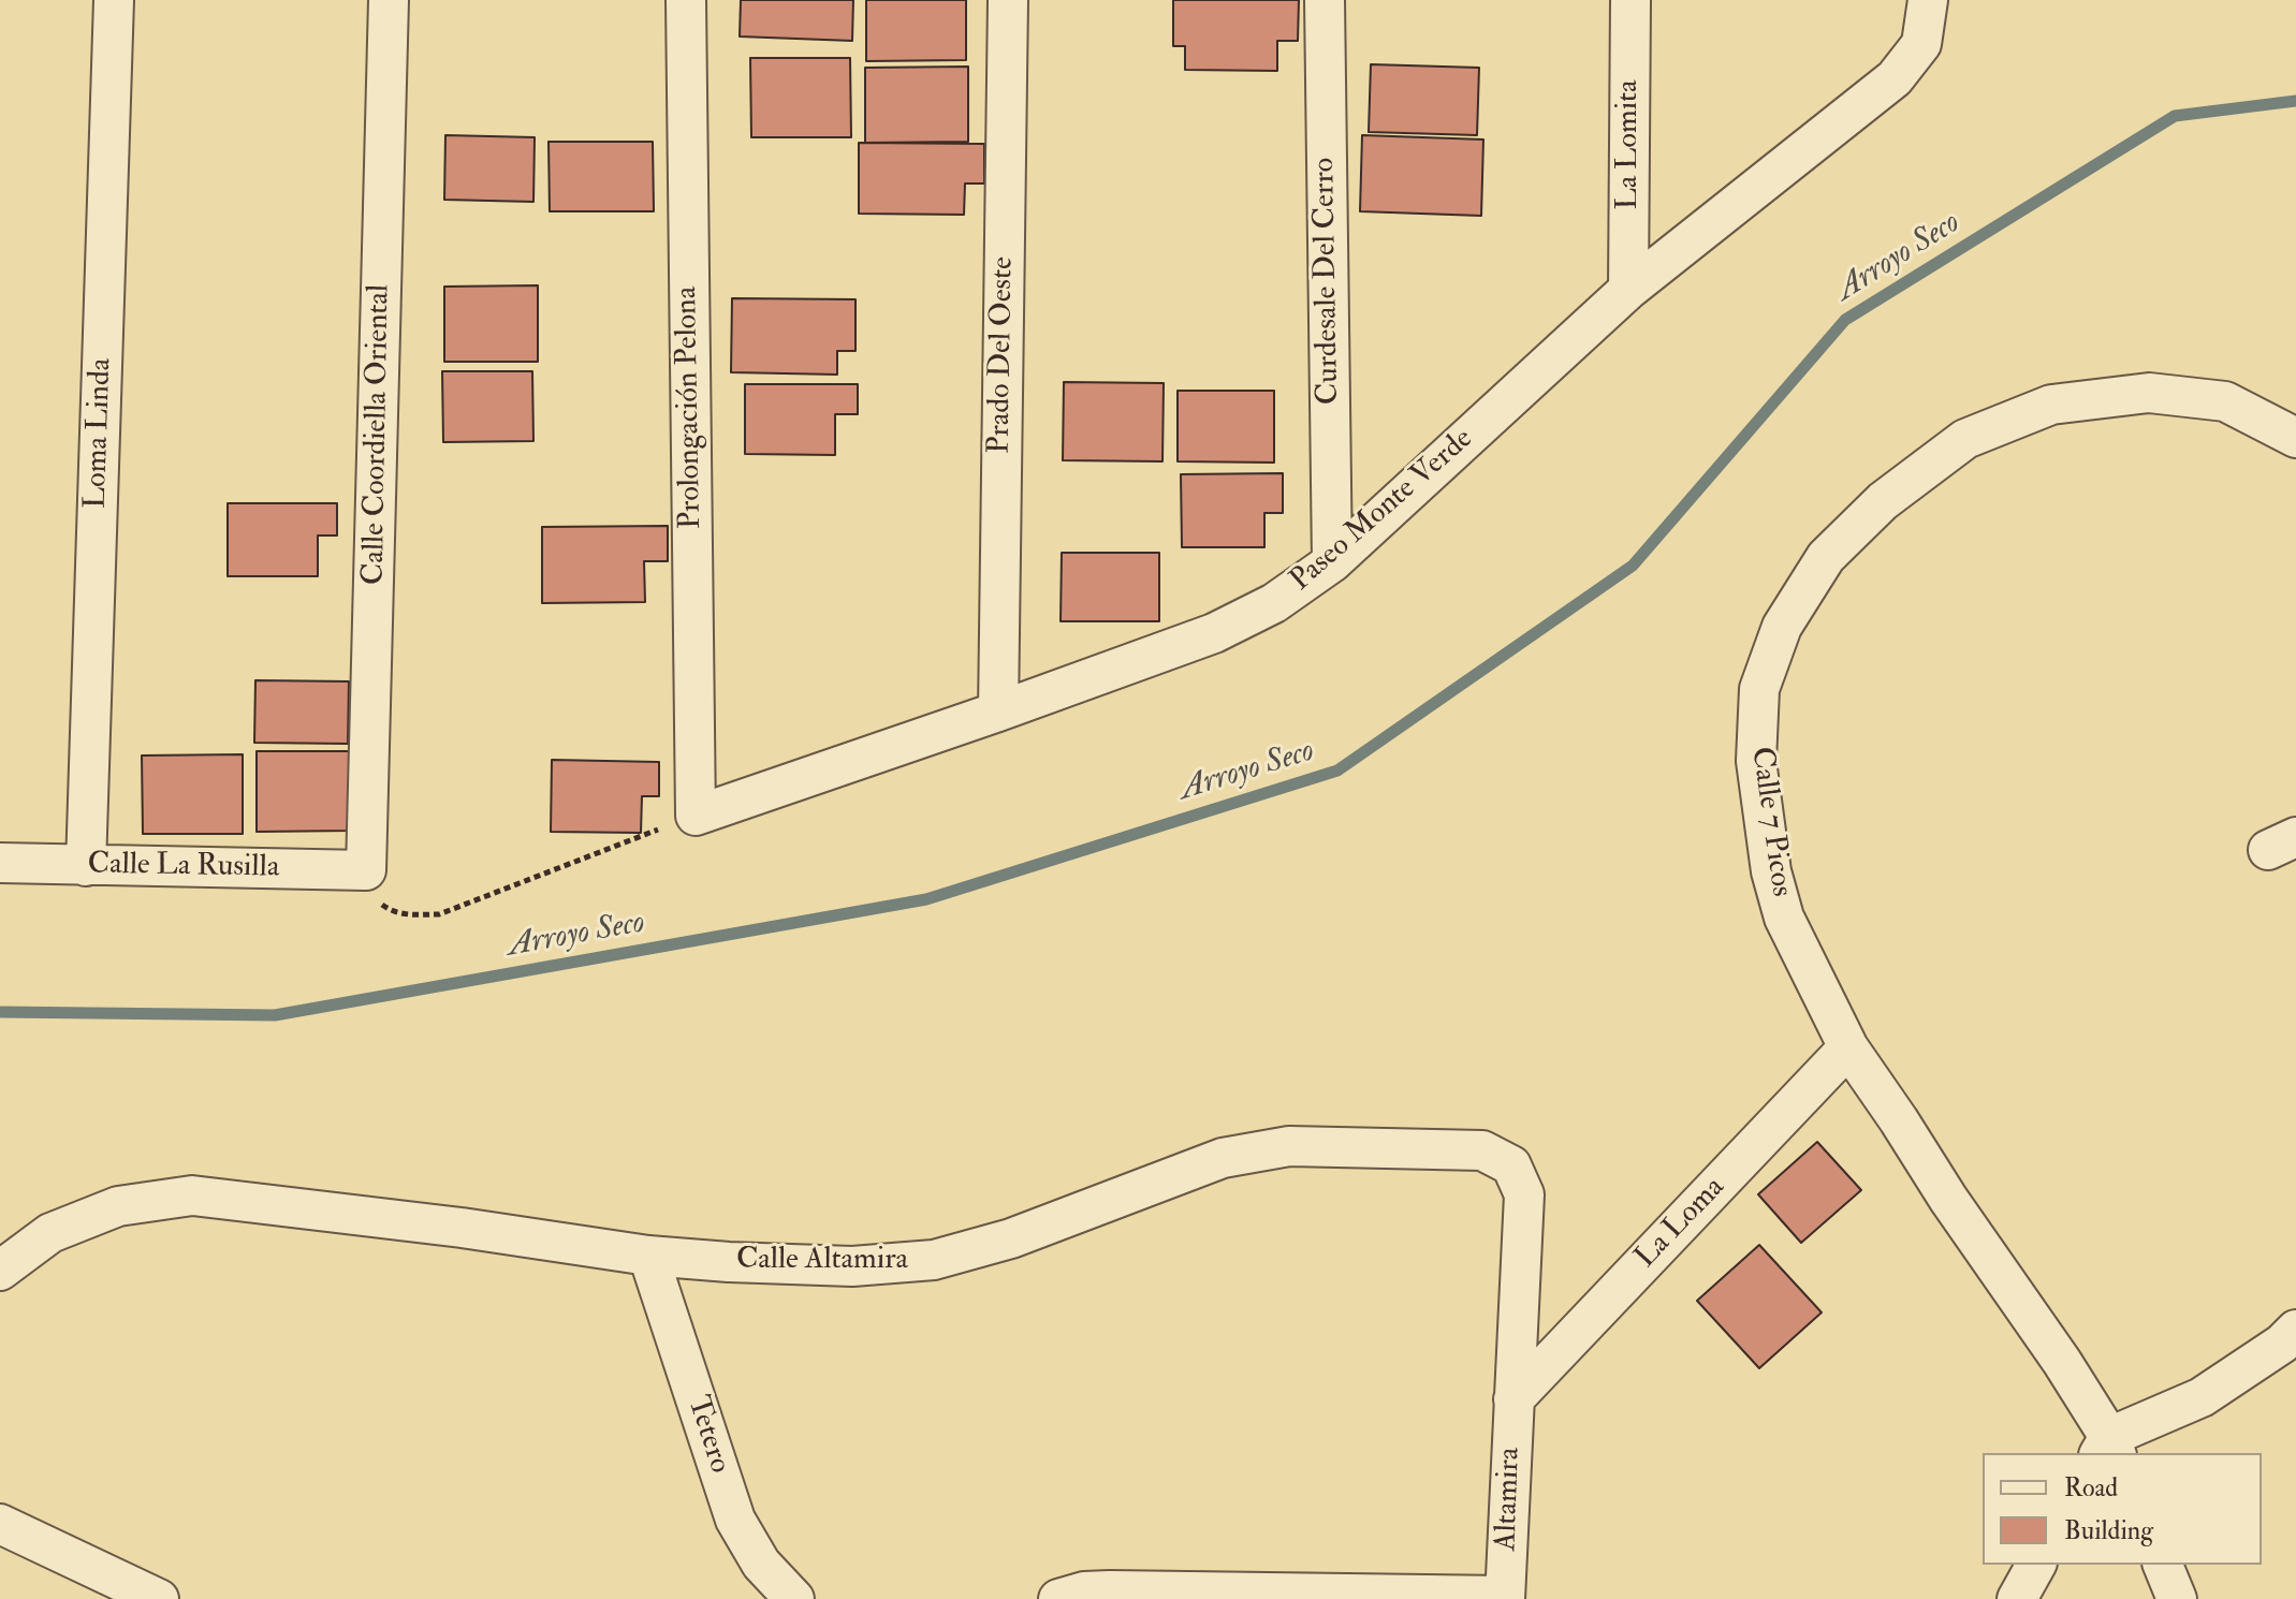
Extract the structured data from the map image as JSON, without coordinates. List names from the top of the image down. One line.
{"streets":{"street":["La Lomita","Curdesale Del Cerro","Prado Del Oeste","Prolongación Pelona","Loma Linda","Calle Coordiella Oriental","Paseo Monte Verde","Calle 7 Picos","Calle La Rusilla","La Loma","Calle Altamira","Tetero","Altamira"]},"crossings":[["La Lomita","Paseo Monte Verde"],["Curdesale Del Cerro","Paseo Monte Verde"],["Prado Del Oeste","Paseo Monte Verde"],["Prolongación Pelona","Paseo Monte Verde"],["Loma Linda","Calle La Rusilla"],["Calle Coordiella Oriental","Calle La Rusilla"],["Calle 7 Picos","La Loma"],["La Loma","Calle Altamira"],["La Loma","Altamira"],["Calle Altamira","Tetero"],["Calle Altamira","Altamira"]],"water":["Arroyo Seco"],"legend":["Road","Building"]}
